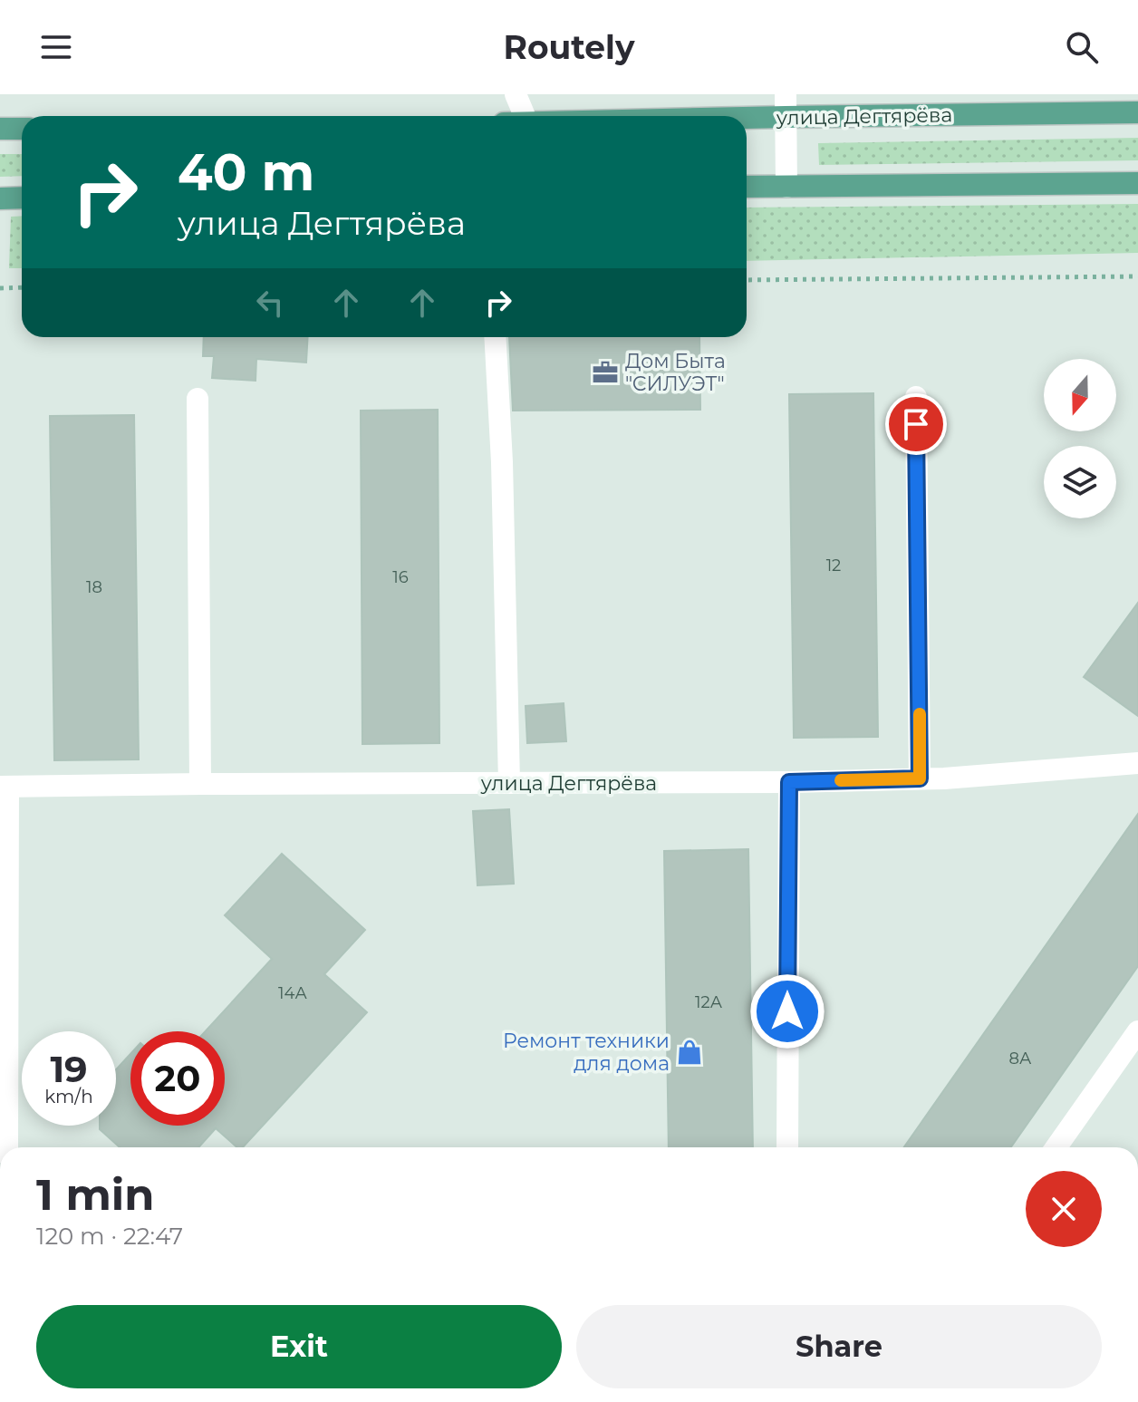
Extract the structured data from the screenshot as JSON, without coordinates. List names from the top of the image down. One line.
{"streets":{"main road":["улица Дегтярёва"]},"places":{"office":["Дом Быта \"СИЛУЭТ\""],"shop":["Ремонт техники для дома"]},"house_numbers":["12","16","18","14А","12А","8А"],"north":"bottom","page":{"header":"Routely","turn":["40 m","улица Дегтярёва"],"speed":"19 km/h","limit":"20","heading":["1 min","120 m · 22:47"],"buttons":["Exit","Share"]}}
